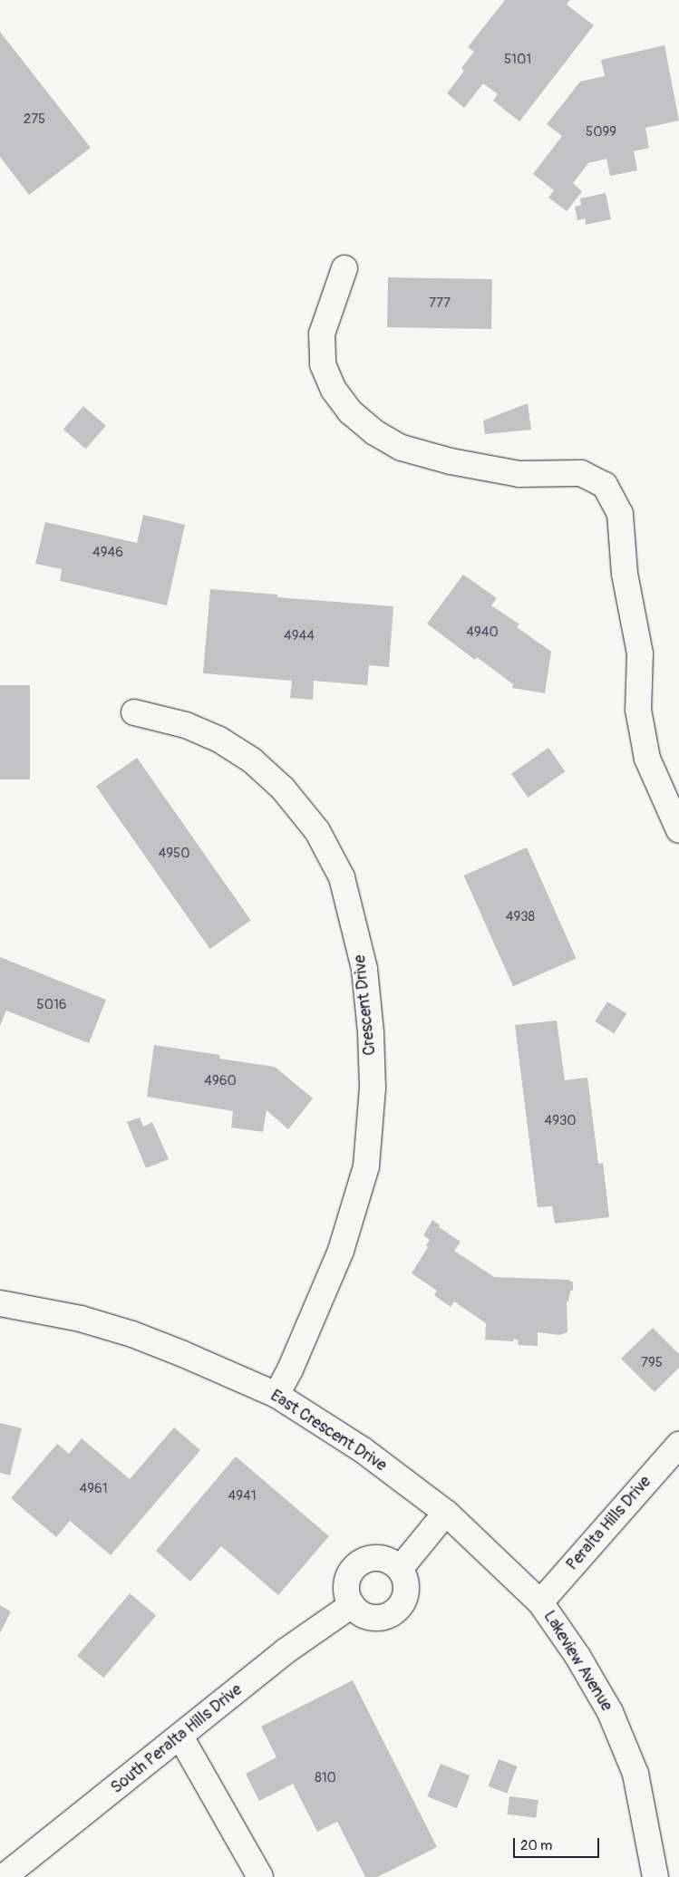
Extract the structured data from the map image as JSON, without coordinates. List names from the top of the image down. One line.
{"streets":{"street":["Crescent Drive","East Crescent Drive","Peralta Hills Drive","Lakeview Avenue","South Peralta Hills Drive"]},"crossings":[["Crescent Drive","East Crescent Drive"],["East Crescent Drive","Peralta Hills Drive"],["East Crescent Drive","Lakeview Avenue"],["Peralta Hills Drive","Lakeview Avenue"]],"house_numbers":["5101","275","5099","777","4946","4940","4944","4950","4938","5016","4960","4930","795","4961","4941","810"],"scale_bar":"20 m"}
